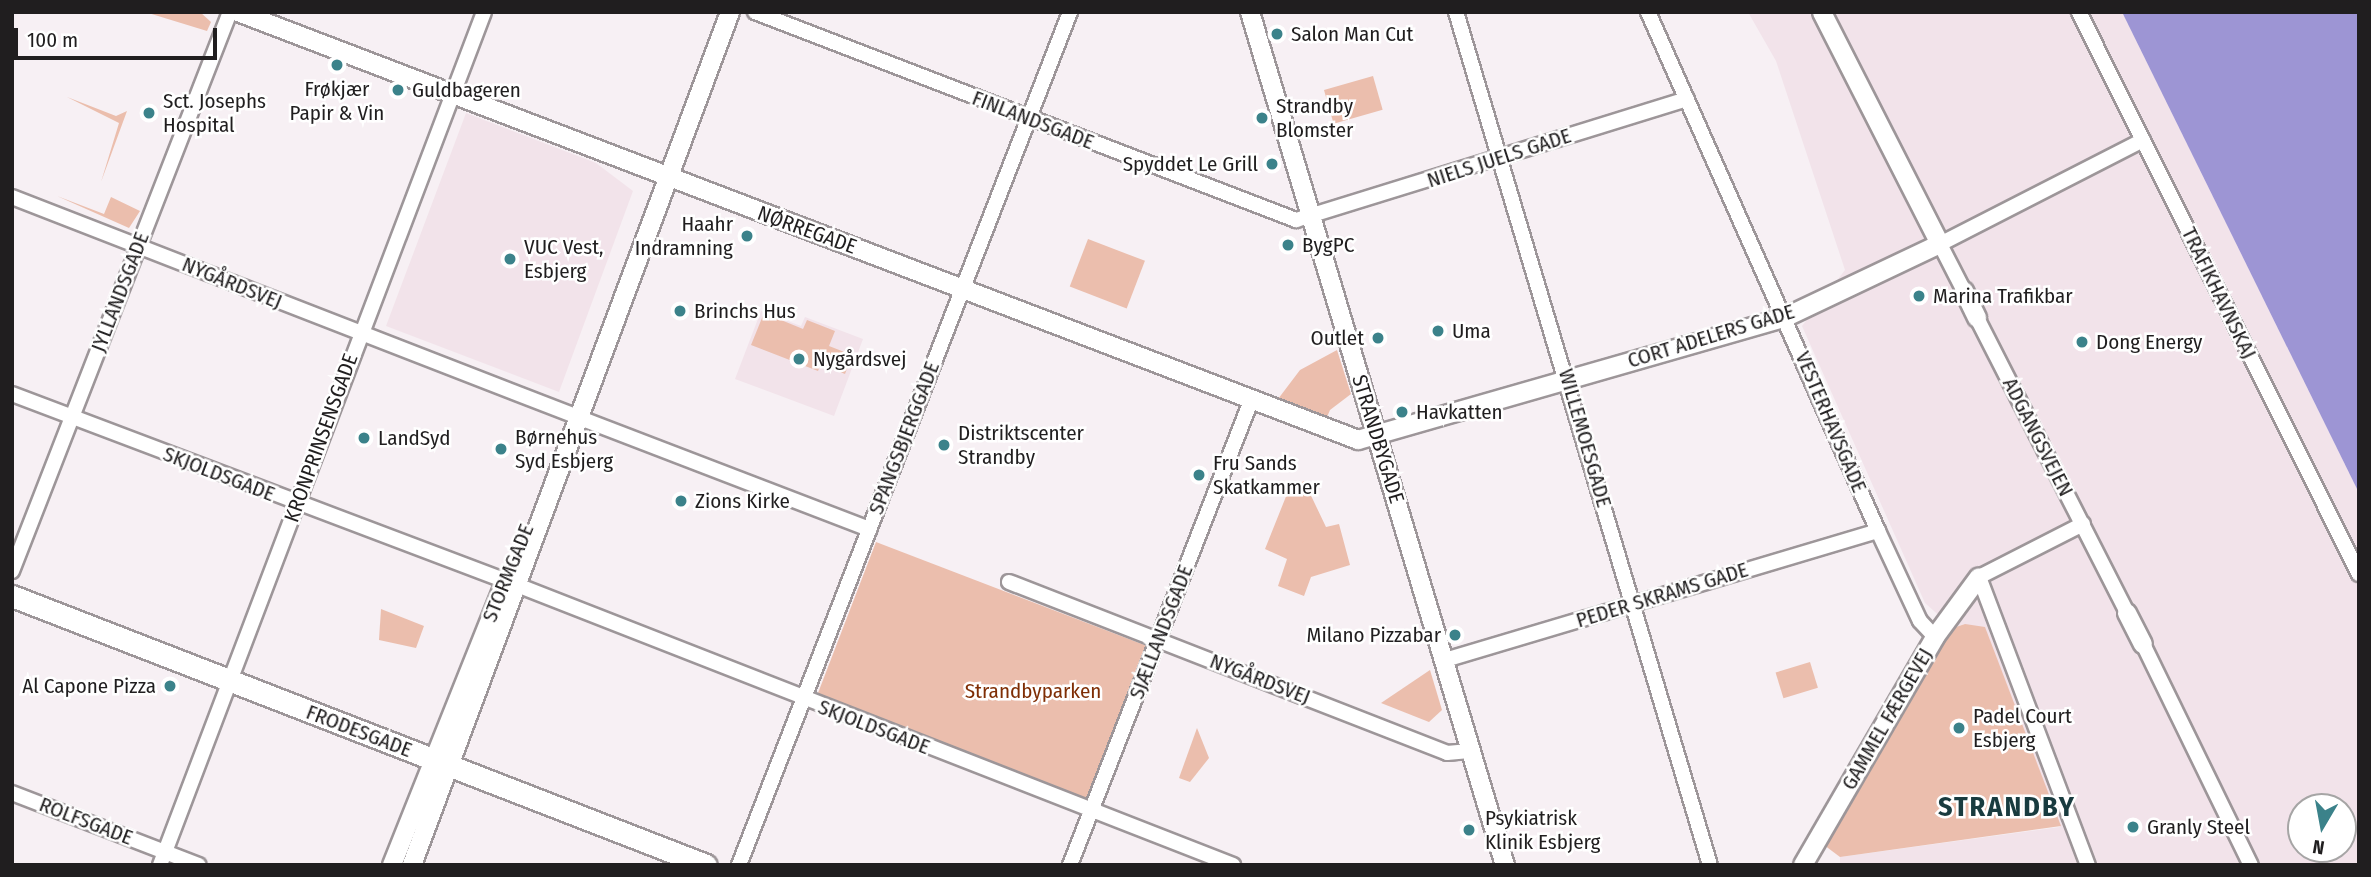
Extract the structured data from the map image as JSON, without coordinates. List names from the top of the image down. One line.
{"streets":{"main road":["FRODESGADE"],"street":["FINLANDSGADE","NIELS JUELS GADE","NØRREGADE","NYGÅRDSVEJ","JYLLANDSGADE","TRAFIKHAVNSKAJ","CORT ADELERS GADE","VESTERHAVSGADE","ADGANGSVEJEN","KRONPRINSENSGADE","SPANGSBJERGGADE","WILLEMOESGADE","STRANDBYGADE","SKJOLDSGADE","STORMGADE","PEDER SKRAMS GADE","SJÆLLANDSGADE","GAMMEL FÆRGEVEJ","ROLFSGADE"]},"crossings":[["FINLANDSGADE","NIELS JUELS GADE"],["FINLANDSGADE","SPANGSBJERGGADE"],["FINLANDSGADE","STRANDBYGADE"],["NIELS JUELS GADE","VESTERHAVSGADE"],["NIELS JUELS GADE","WILLEMOESGADE"],["NIELS JUELS GADE","STRANDBYGADE"],["NØRREGADE","CORT ADELERS GADE"],["NØRREGADE","KRONPRINSENSGADE"],["NØRREGADE","SPANGSBJERGGADE"],["NØRREGADE","STRANDBYGADE"],["NØRREGADE","STORMGADE"],["NØRREGADE","SJÆLLANDSGADE"],["NYGÅRDSVEJ","JYLLANDSGADE"],["NYGÅRDSVEJ","KRONPRINSENSGADE"],["NYGÅRDSVEJ","SPANGSBJERGGADE"],["NYGÅRDSVEJ","STRANDBYGADE"],["NYGÅRDSVEJ","STORMGADE"],["NYGÅRDSVEJ","SJÆLLANDSGADE"],["JYLLANDSGADE","SKJOLDSGADE"],["TRAFIKHAVNSKAJ","CORT ADELERS GADE"],["CORT ADELERS GADE","VESTERHAVSGADE"],["CORT ADELERS GADE","ADGANGSVEJEN"],["CORT ADELERS GADE","WILLEMOESGADE"],["CORT ADELERS GADE","STRANDBYGADE"],["VESTERHAVSGADE","PEDER SKRAMS GADE"],["VESTERHAVSGADE","GAMMEL FÆRGEVEJ"],["KRONPRINSENSGADE","SKJOLDSGADE"],["KRONPRINSENSGADE","FRODESGADE"],["KRONPRINSENSGADE","ROLFSGADE"],["SPANGSBJERGGADE","SKJOLDSGADE"],["WILLEMOESGADE","PEDER SKRAMS GADE"],["STRANDBYGADE","PEDER SKRAMS GADE"],["SKJOLDSGADE","STORMGADE"],["SKJOLDSGADE","SJÆLLANDSGADE"],["STORMGADE","FRODESGADE"]],"districts":["STRANDBY"],"parks":["Strandbyparken"],"places":["Salon Man Cut","Frøkjær Papir & Vin","Guldbageren","Sct. Josephs Hospital","Strandby Blomster","Spyddet Le Grill","Haahr Indramning","BygPC","VUC Vest, Esbjerg","Marina Trafikbar","Brinchs Hus","Uma","Outlet","Dong Energy","Nygårdsvej","Havkatten","LandSyd","Distriktscenter Strandby","Børnehus Syd Esbjerg","Fru Sands Skatkammer","Zions Kirke","Milano Pizzabar","Al Capone Pizza","Padel Court Esbjerg","Granly Steel","Psykiatrisk Klinik Esbjerg"],"scale_bar":"100 m","north":"bottom"}
